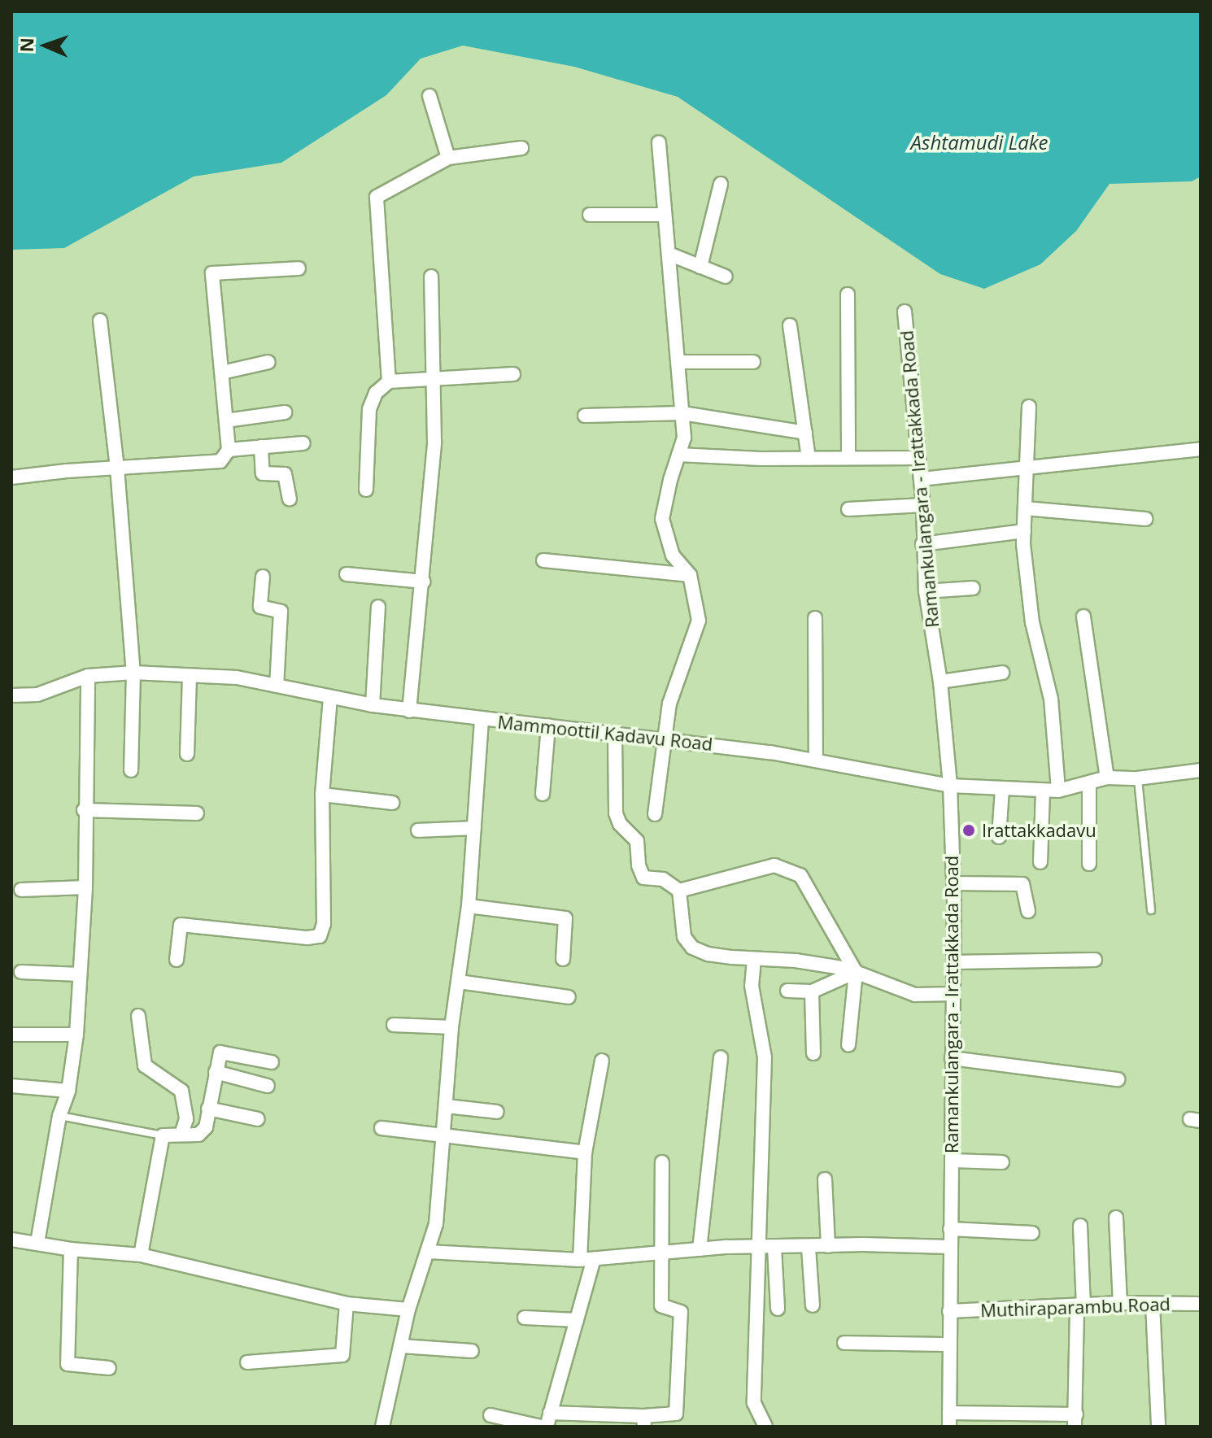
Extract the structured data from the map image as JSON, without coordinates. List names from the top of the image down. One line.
{"streets":{"street":["Ramankulangara - Irattakkada Road","Mammoottil Kadavu Road","Muthiraparambu Road"]},"crossings":[["Ramankulangara - Irattakkada Road","Mammoottil Kadavu Road"],["Ramankulangara - Irattakkada Road","Muthiraparambu Road"]],"water":["Ashtamudi Lake"],"places":["Irattakkadavu"],"north":"left"}
